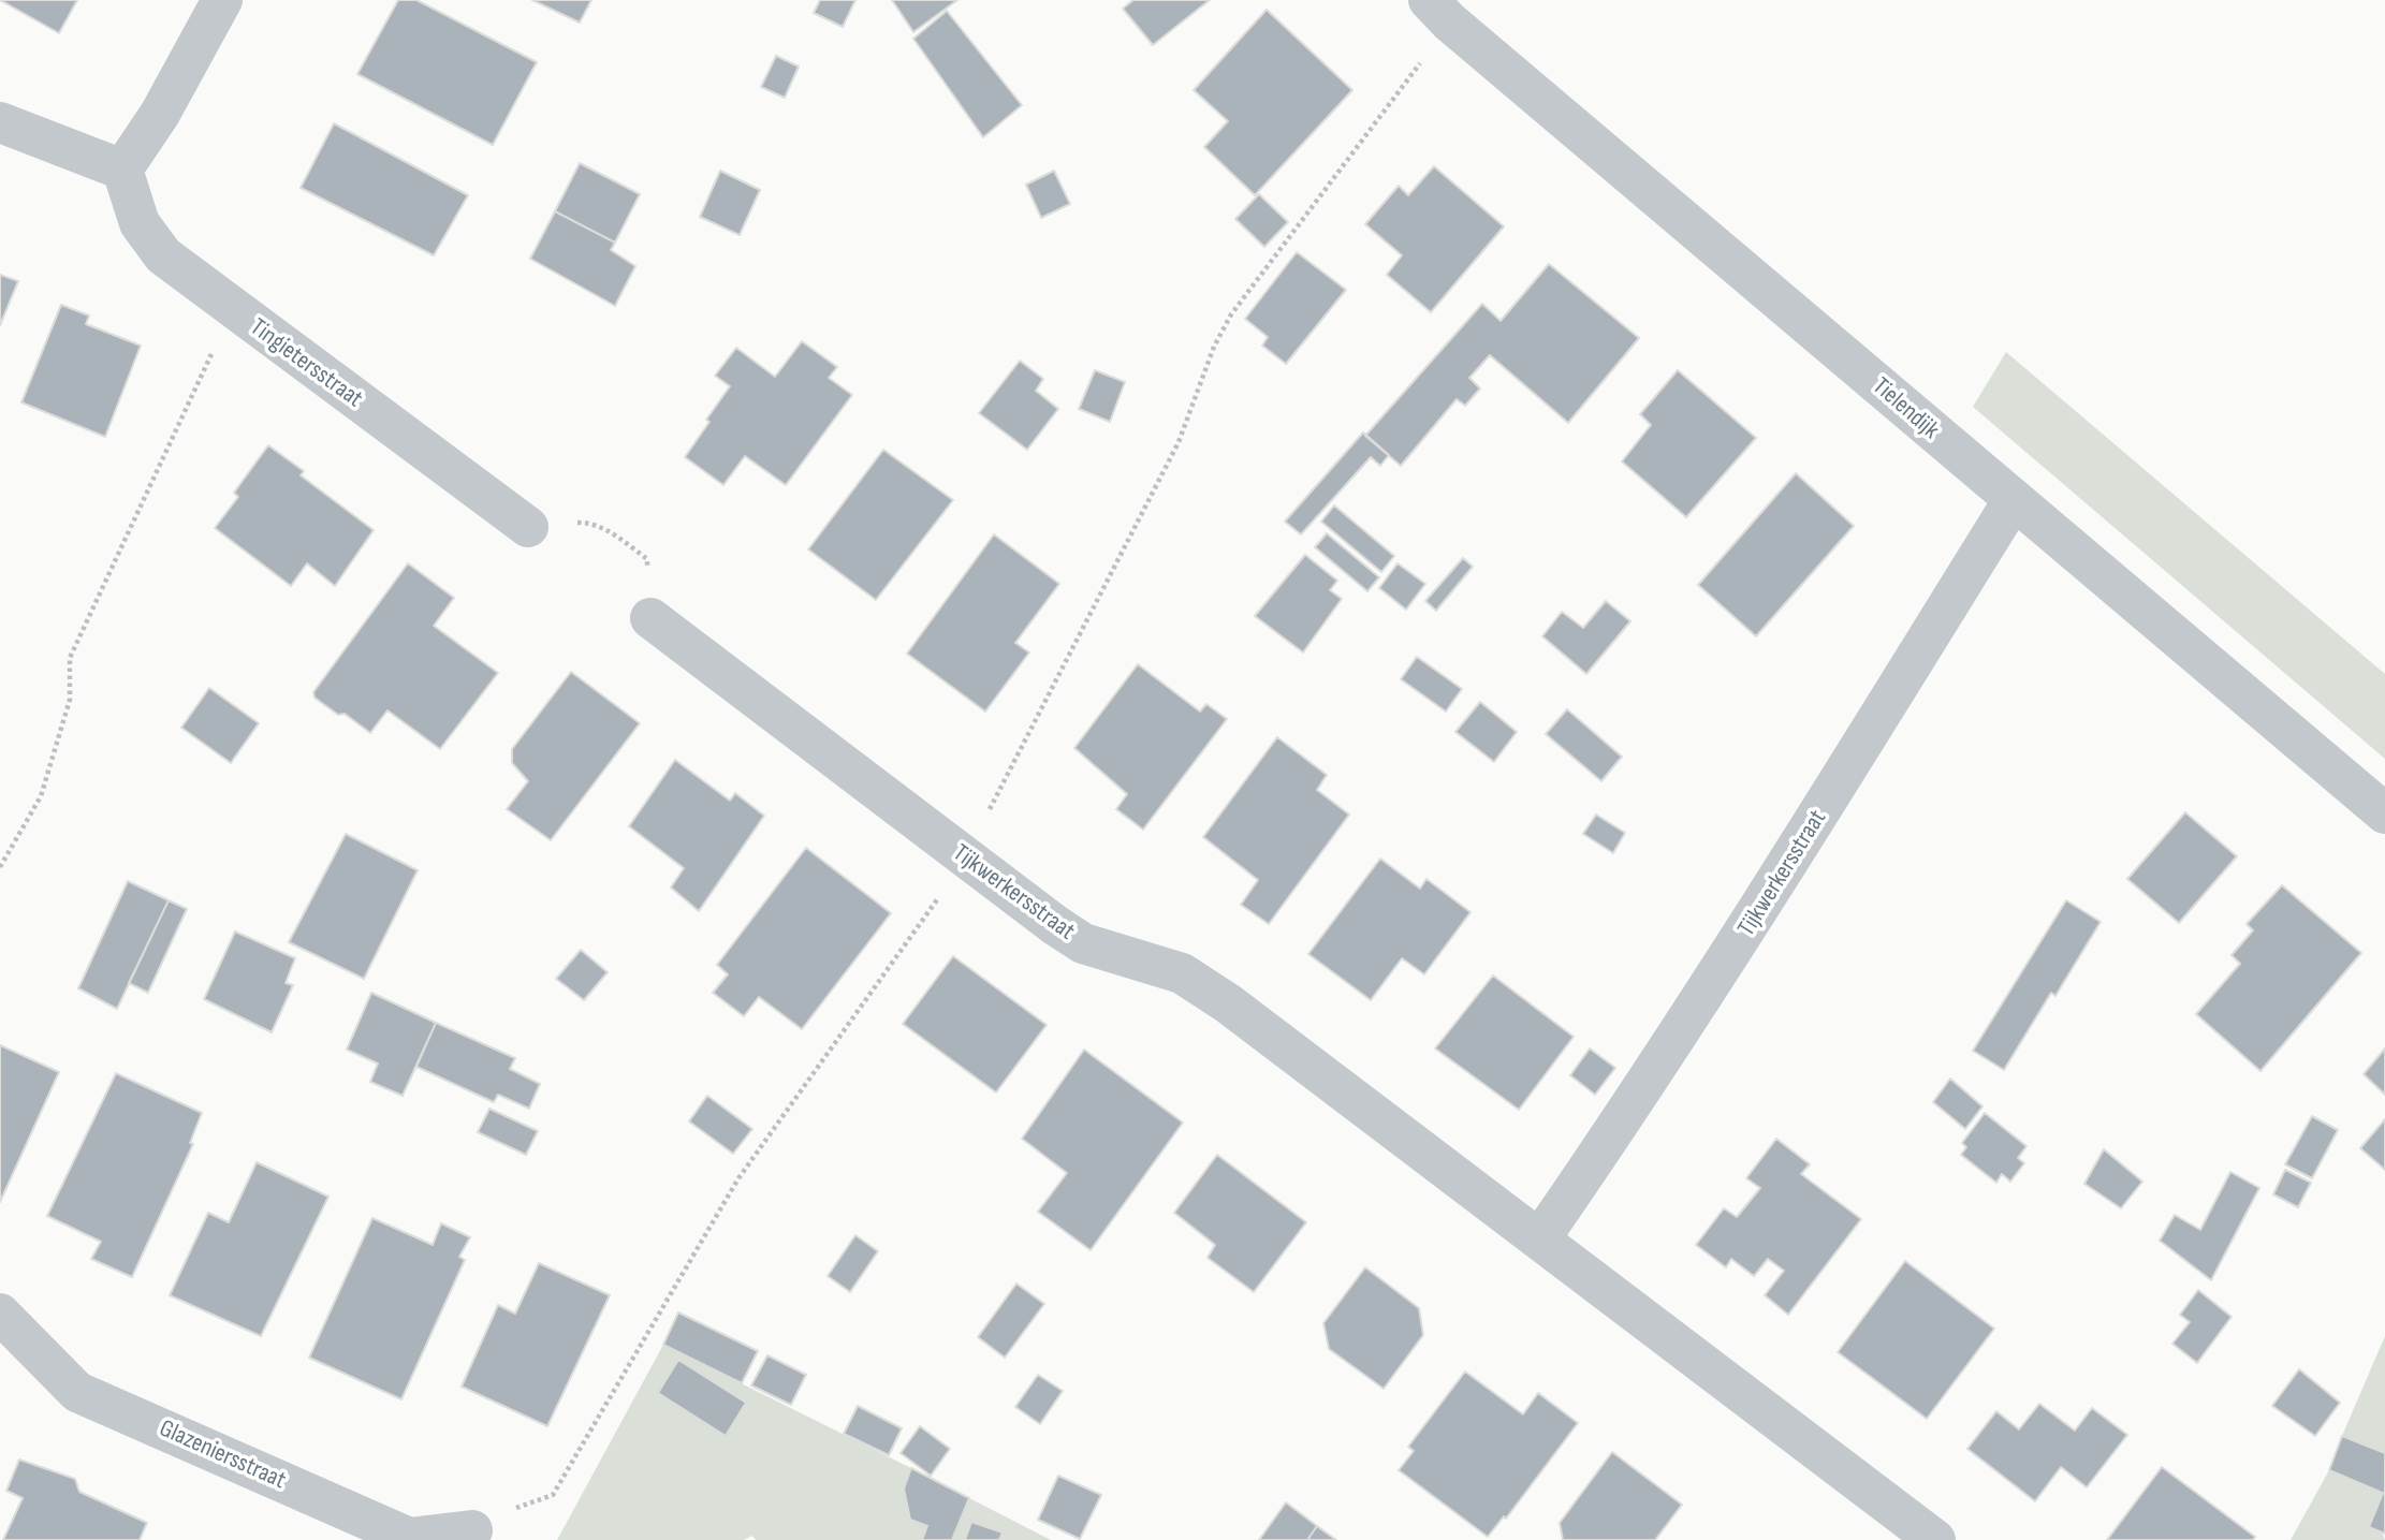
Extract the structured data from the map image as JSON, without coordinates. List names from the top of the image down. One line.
{"streets":{"street":["Tingietersstraat","Tielendijk","Tijkwerkersstraat","Glazeniersstraat"]},"crossings":[["Tielendijk","Tijkwerkersstraat"]]}
